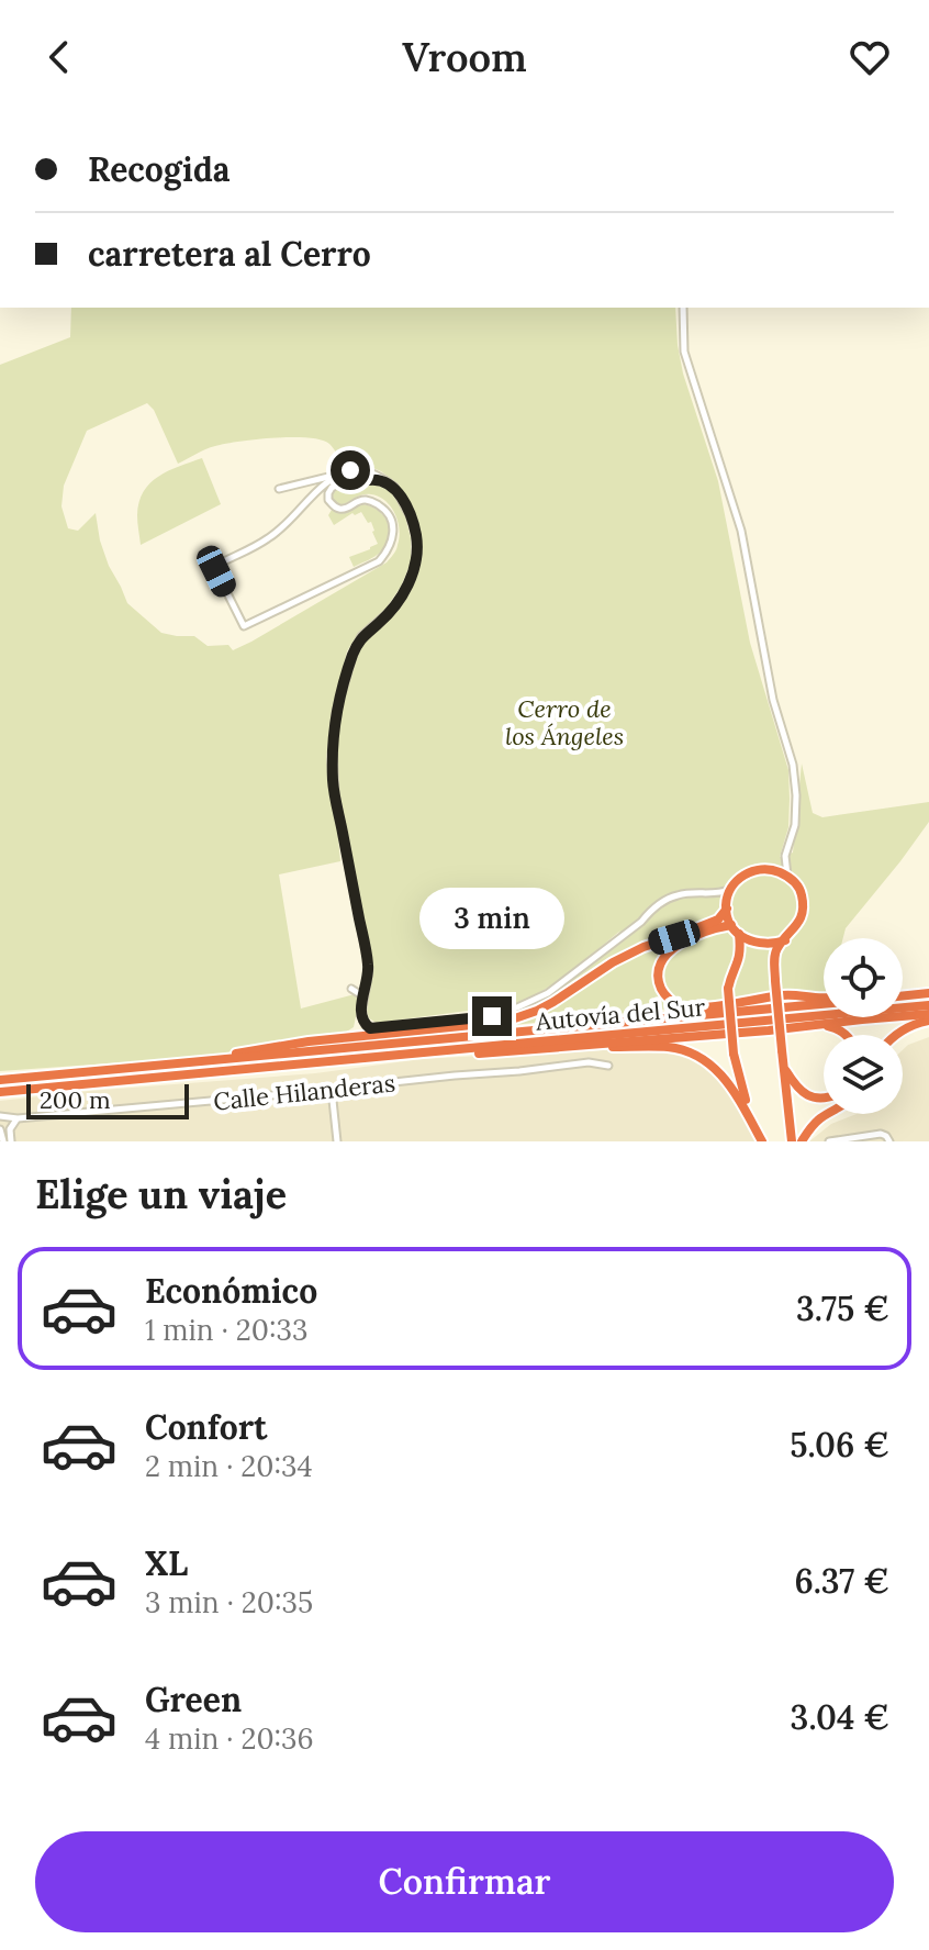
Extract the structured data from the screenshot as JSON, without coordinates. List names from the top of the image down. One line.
{"streets":{"highway":["Autovía del Sur"],"street":["Calle Hilanderas"]},"parks":["Cerro de los Ángeles"],"scale_bar":"200 m","page":{"header":"Vroom","banner":["Recogida","carretera al Cerro"],"bubble":"3 min","scale":"200 m","heading":"Elige un viaje","list":[{"name":"Económico","note":"1 min · 20:33","value":"3.75 €"},{"name":"Confort","note":"2 min · 20:34","value":"5.06 €"},{"name":"XL","note":"3 min · 20:35","value":"6.37 €"},{"name":"Green","note":"4 min · 20:36","value":"3.04 €"}],"buttons":"Confirmar"}}
